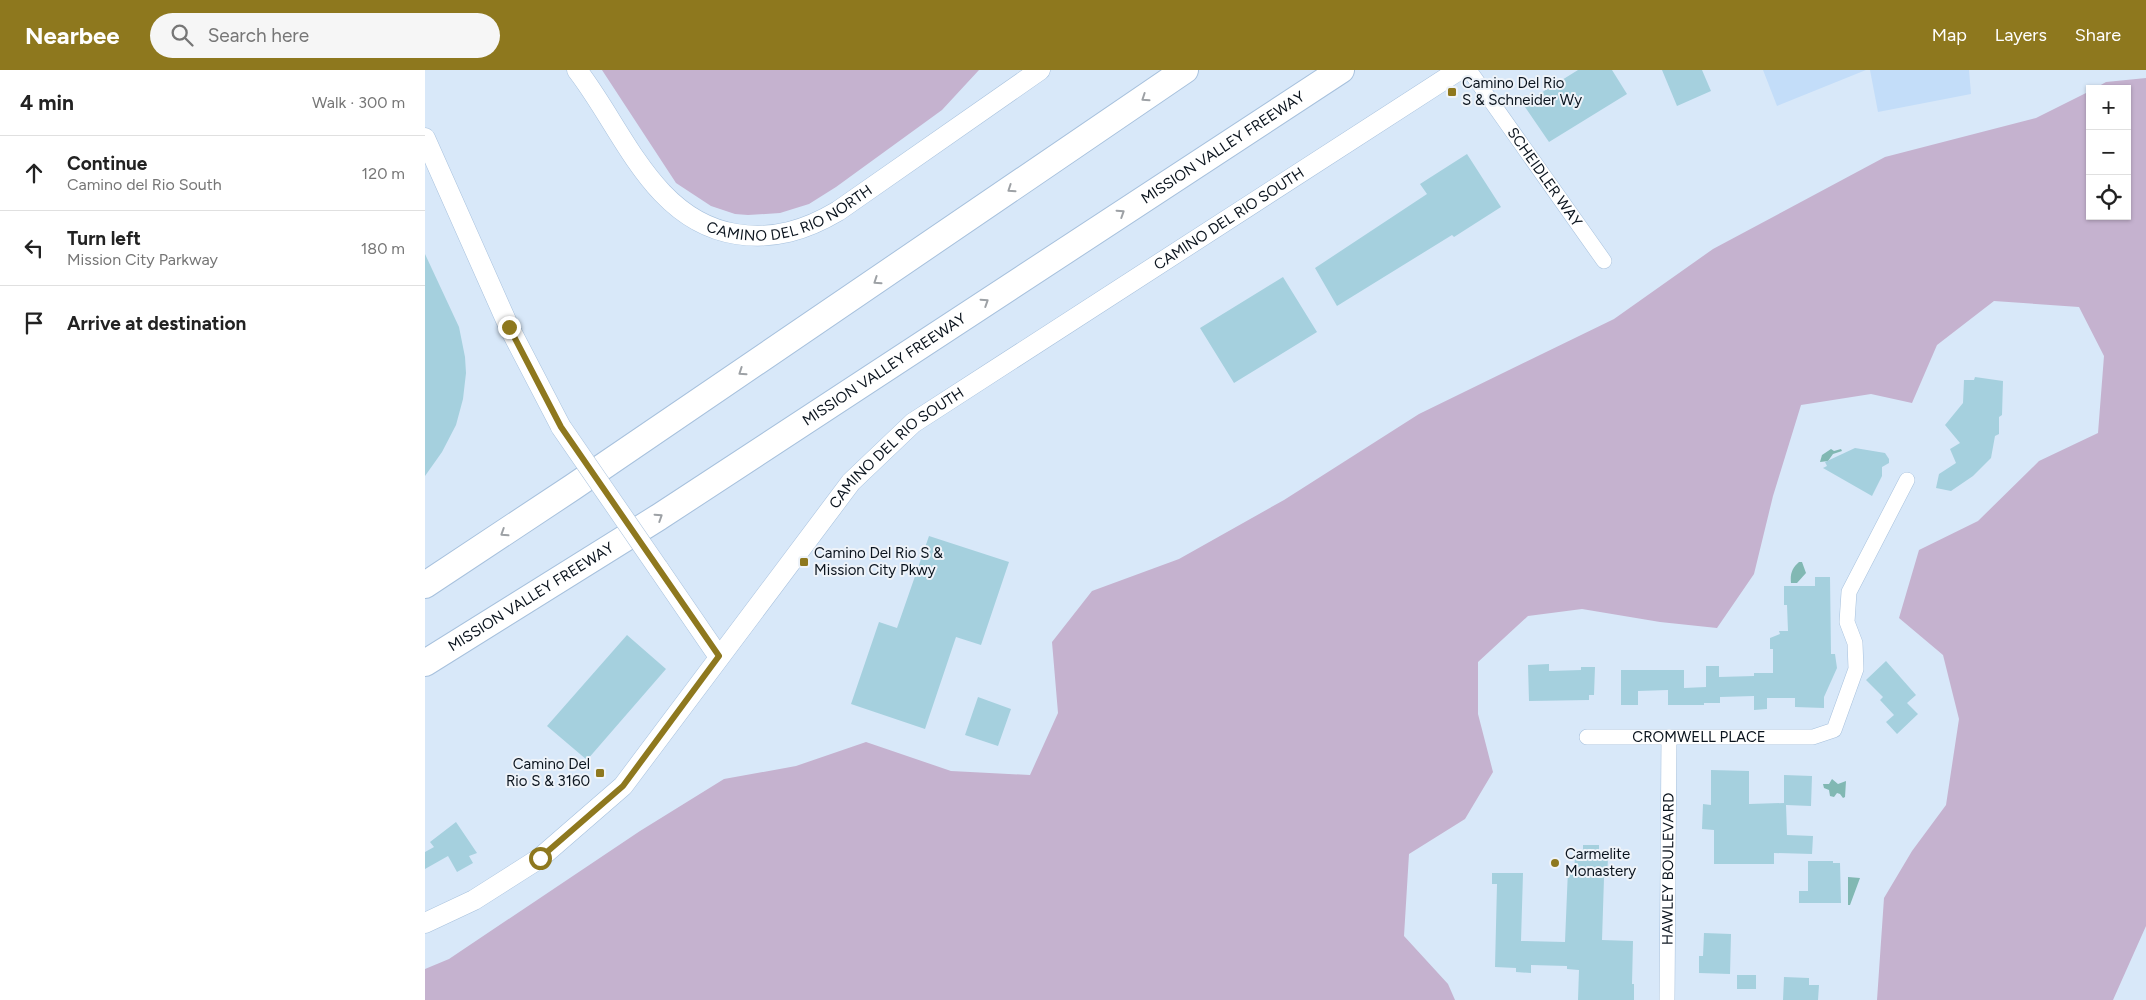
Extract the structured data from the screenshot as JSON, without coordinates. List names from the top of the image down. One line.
{"streets":{"highway":["MISSION VALLEY FREEWAY"],"street":["SCHEIDLER WAY","CAMINO DEL RIO NORTH","CAMINO DEL RIO SOUTH","CROMWELL PLACE","HAWLEY BOULEVARD"]},"crossings":[["CROMWELL PLACE","HAWLEY BOULEVARD"]],"places":{"transit":["Camino Del Rio S & Schneider Wy","Camino Del Rio S & Mission City Pkwy","Camino Del Rio S & 3160"],"other":["Carmelite Monastery"]},"page":{"header":"Nearbee","search":"Search here","nav":["Map","Layers","Share"],"heading":["4 min","Walk · 300 m"],"map_buttons":["+","−"],"list":[["Continue","Camino del Rio South","120 m"],["Turn left","Mission City Parkway","180 m"],"Arrive at destination"]}}
